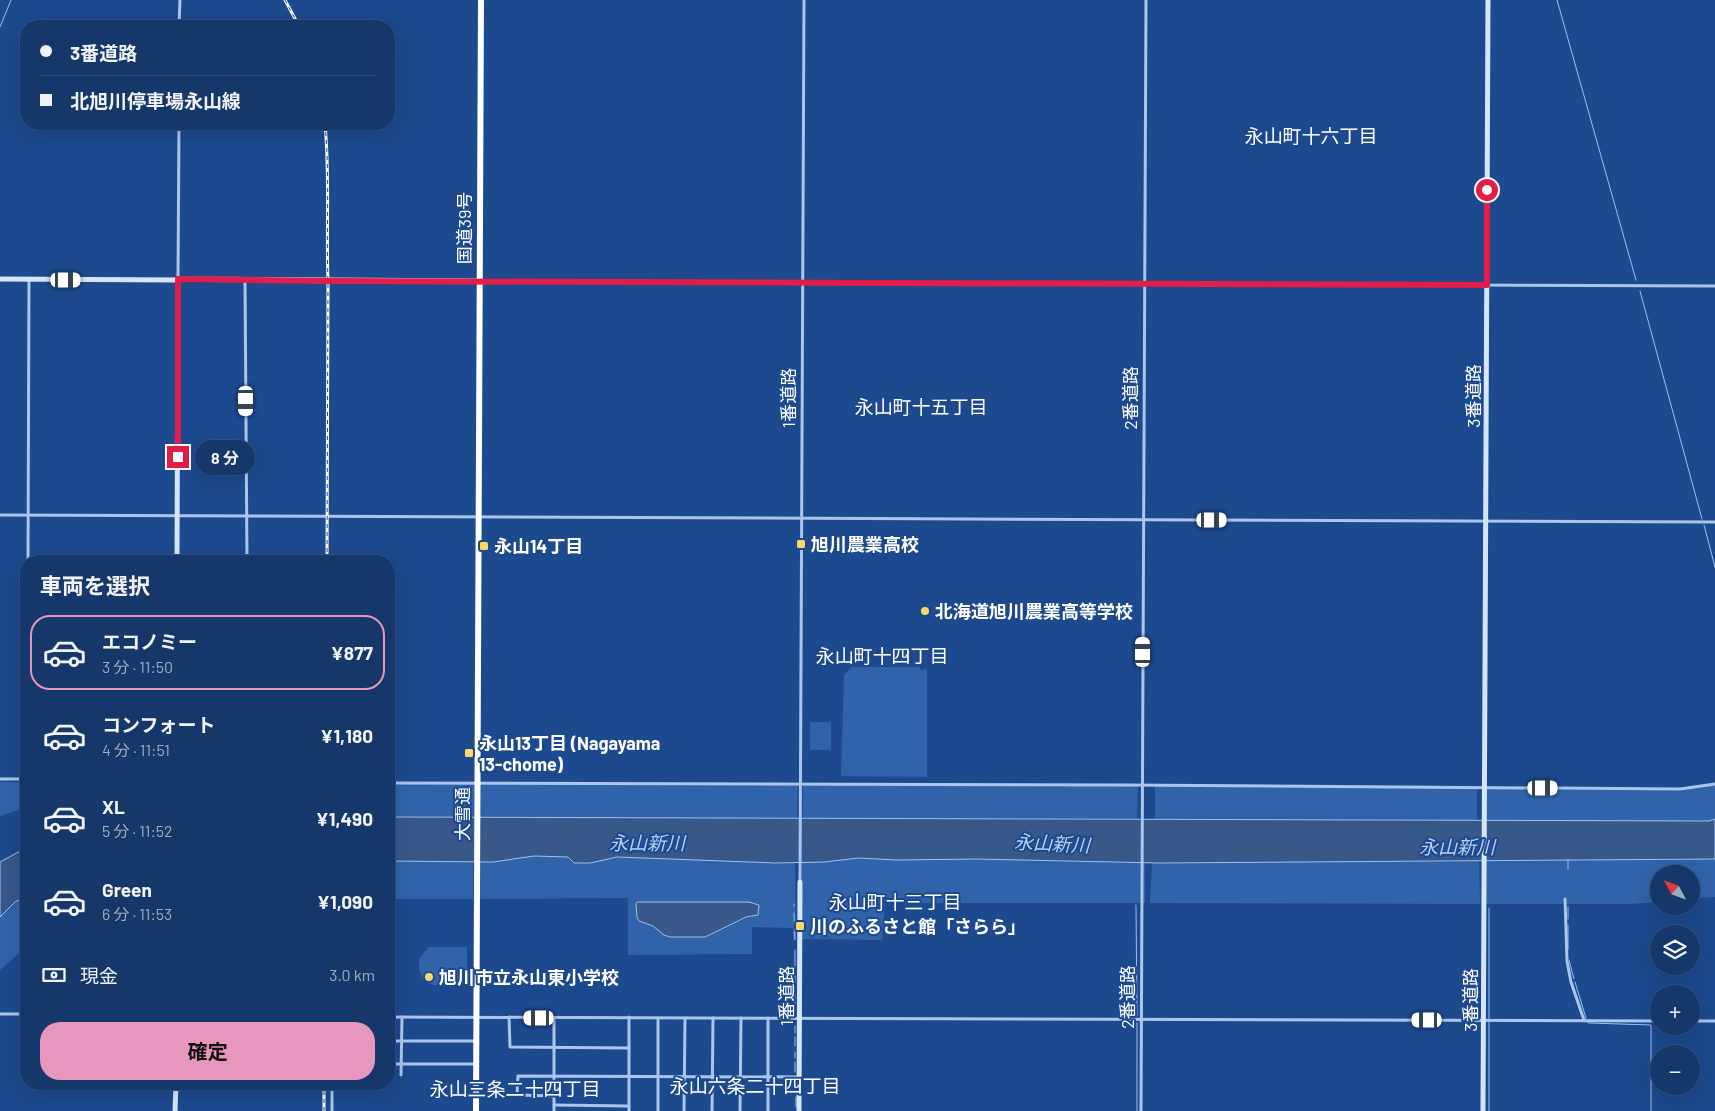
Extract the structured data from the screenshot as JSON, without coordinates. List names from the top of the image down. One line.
{"streets":{"highway":["国道39号","大雪通"],"street":["3番道路","1番道路","2番道路"]},"crossings":[["国道39号","大雪通"]],"districts":["永山町十六丁目","永山町十五丁目","永山町十四丁目","永山町十三丁目","永山六条二十四丁目","永山三条二十四丁目"],"water":["永山新川"],"places":{"transit":["旭川農業高校","永山14丁目","永山13丁目 (Nagayama 13-chome)","川のふるさと館「さらら」"],"other":["北海道旭川農業高等学校","旭川市立永山東小学校"]},"north":"top left","page":{"banner":["3番道路","北旭川停車場永山線"],"bubble":"8 分","heading":"車両を選択","list":[{"name":"エコノミー","note":"3 分 · 11:50","value":"¥877"},{"name":"コンフォート","note":"4 分 · 11:51","value":"¥1,180"},{"name":"XL","note":"5 分 · 11:52","value":"¥1,490"},{"name":"Green","note":"6 分 · 11:53","value":"¥1,090"}],"map_buttons":["+","−"],"pay":["現金","3.0 km"],"buttons":"確定"}}
